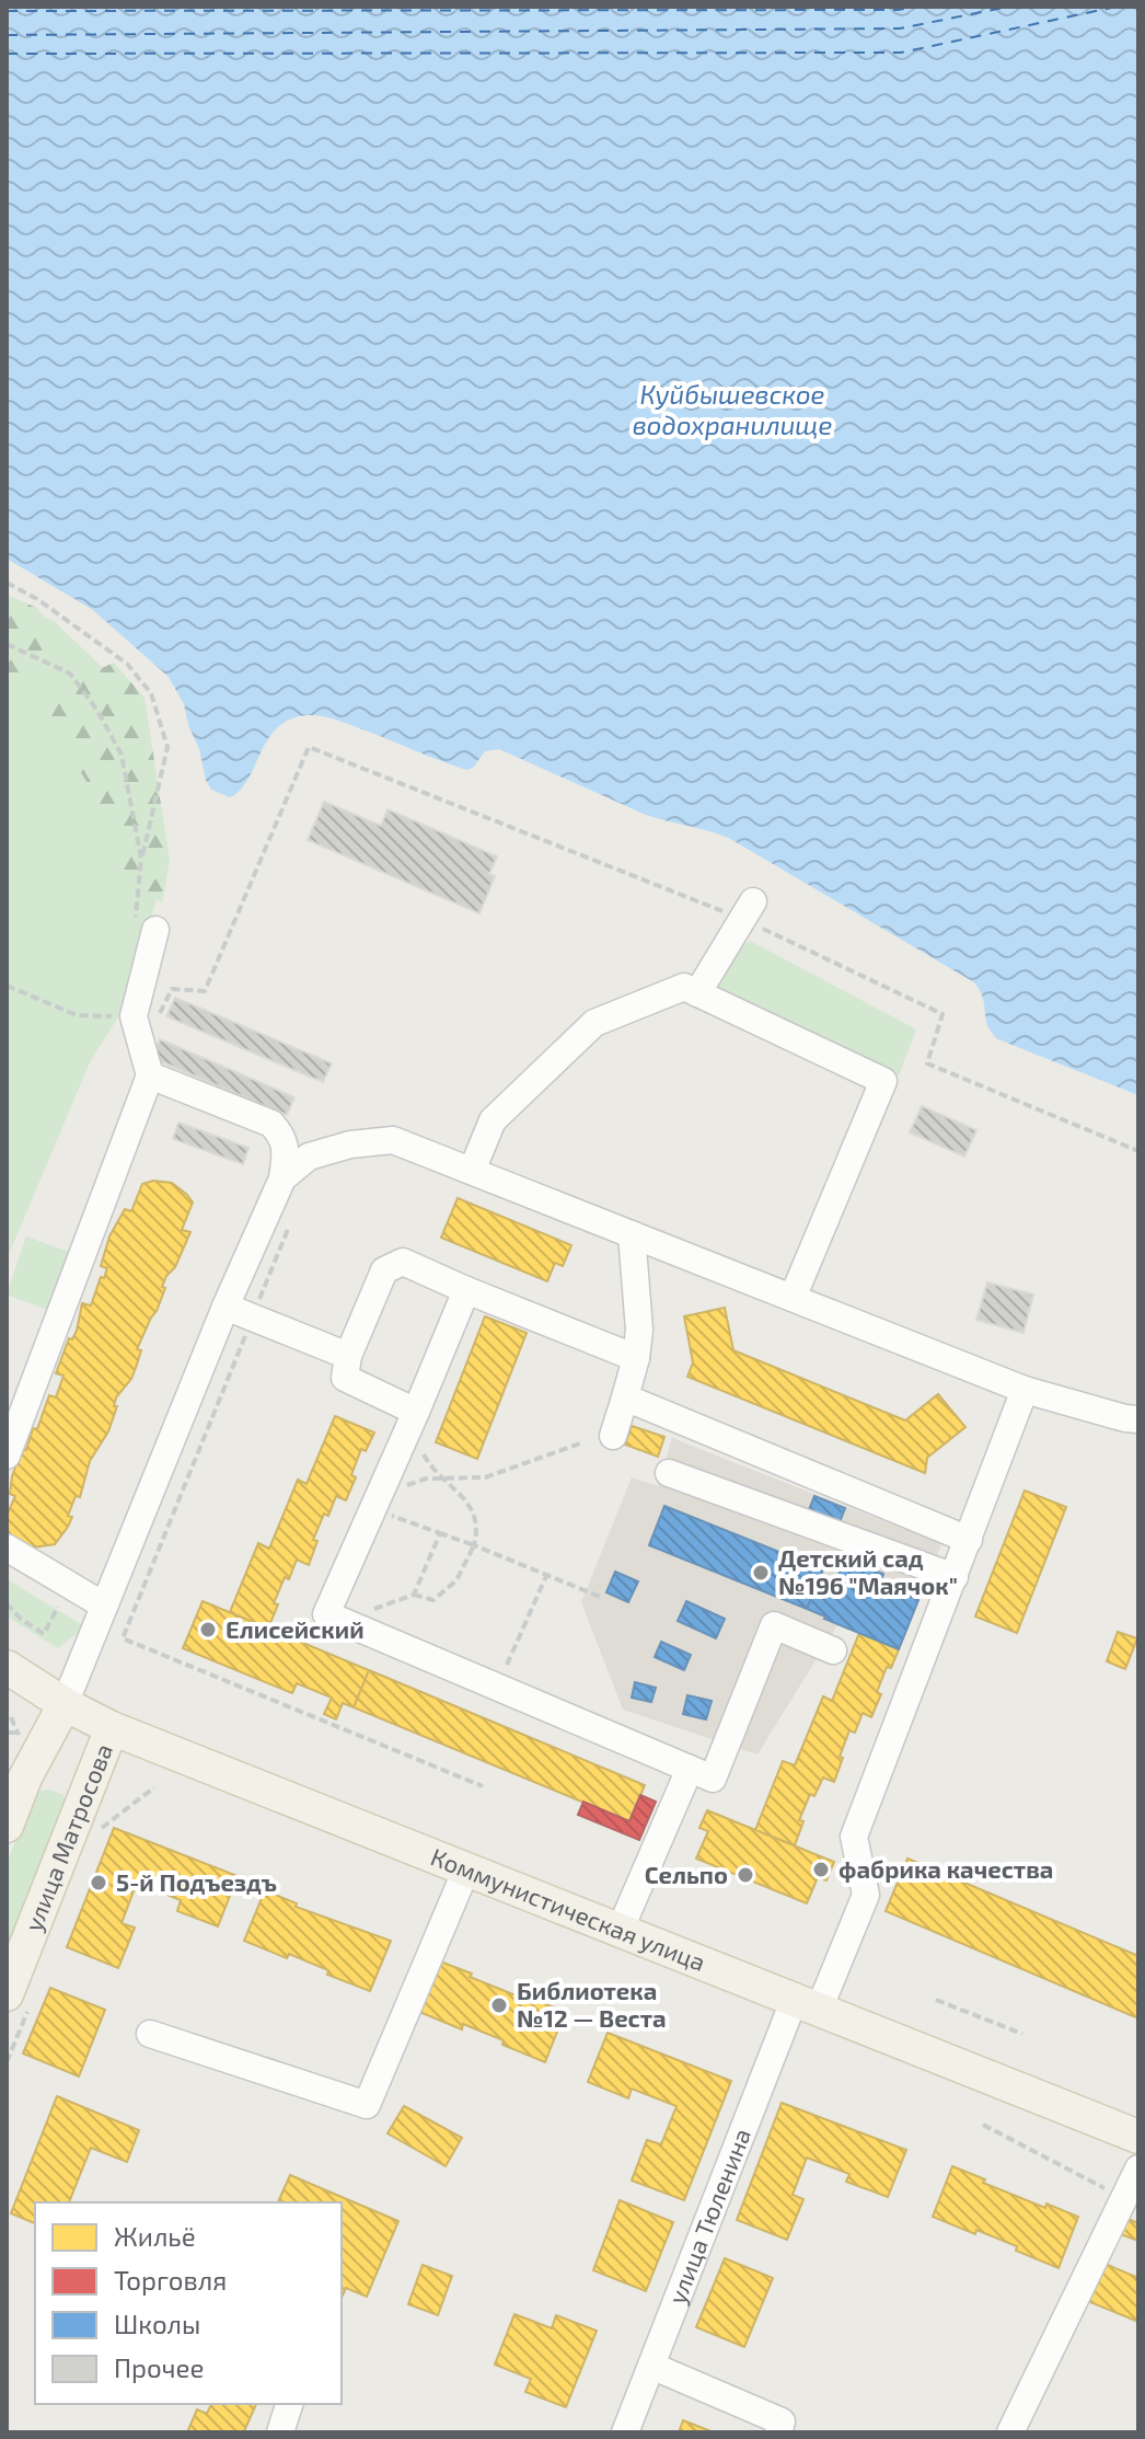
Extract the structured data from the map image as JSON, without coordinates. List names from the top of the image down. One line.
{"streets":{"main road":["улица Матросова","Коммунистическая улица"],"street":["улица Тюленина"]},"crossings":[["улица Матросова","Коммунистическая улица"],["Коммунистическая улица","улица Тюленина"]],"water":["Куйбышевское водохранилище"],"places":["Детский сад №196 \"Маячок\"","Елисейский","фабрика качества","Сельпо","5-й Подъездъ","Библиотека №12 — Веста"],"legend":["Жильё","Торговля","Школы","Прочее"]}
